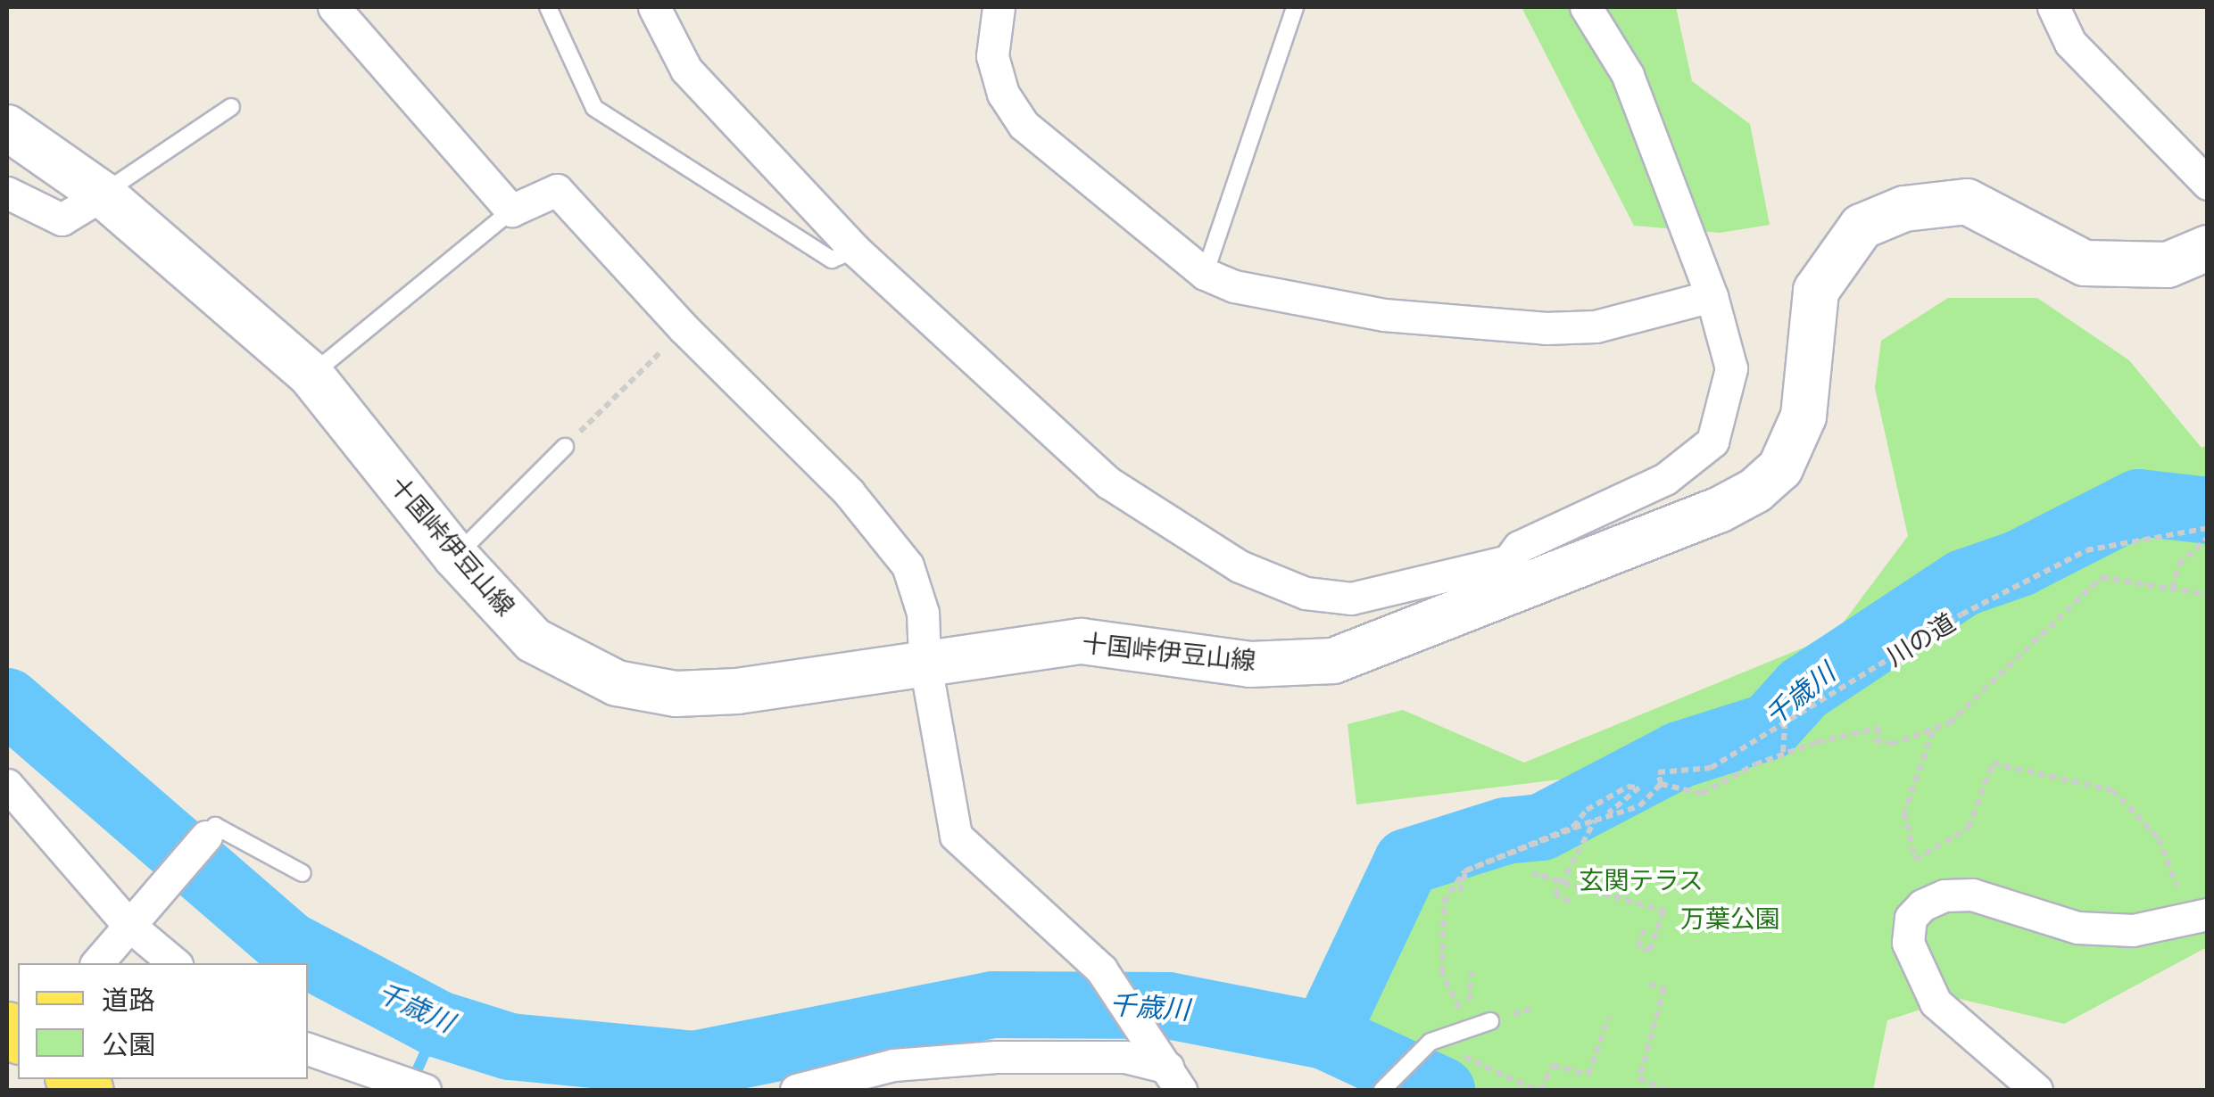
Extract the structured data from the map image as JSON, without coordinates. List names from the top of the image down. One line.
{"streets":{"main road":["十国峠伊豆山線"],"path":["川の道"]},"water":["千歳川"],"parks":["玄関テラス","万葉公園"],"legend":["道路","公園"]}
